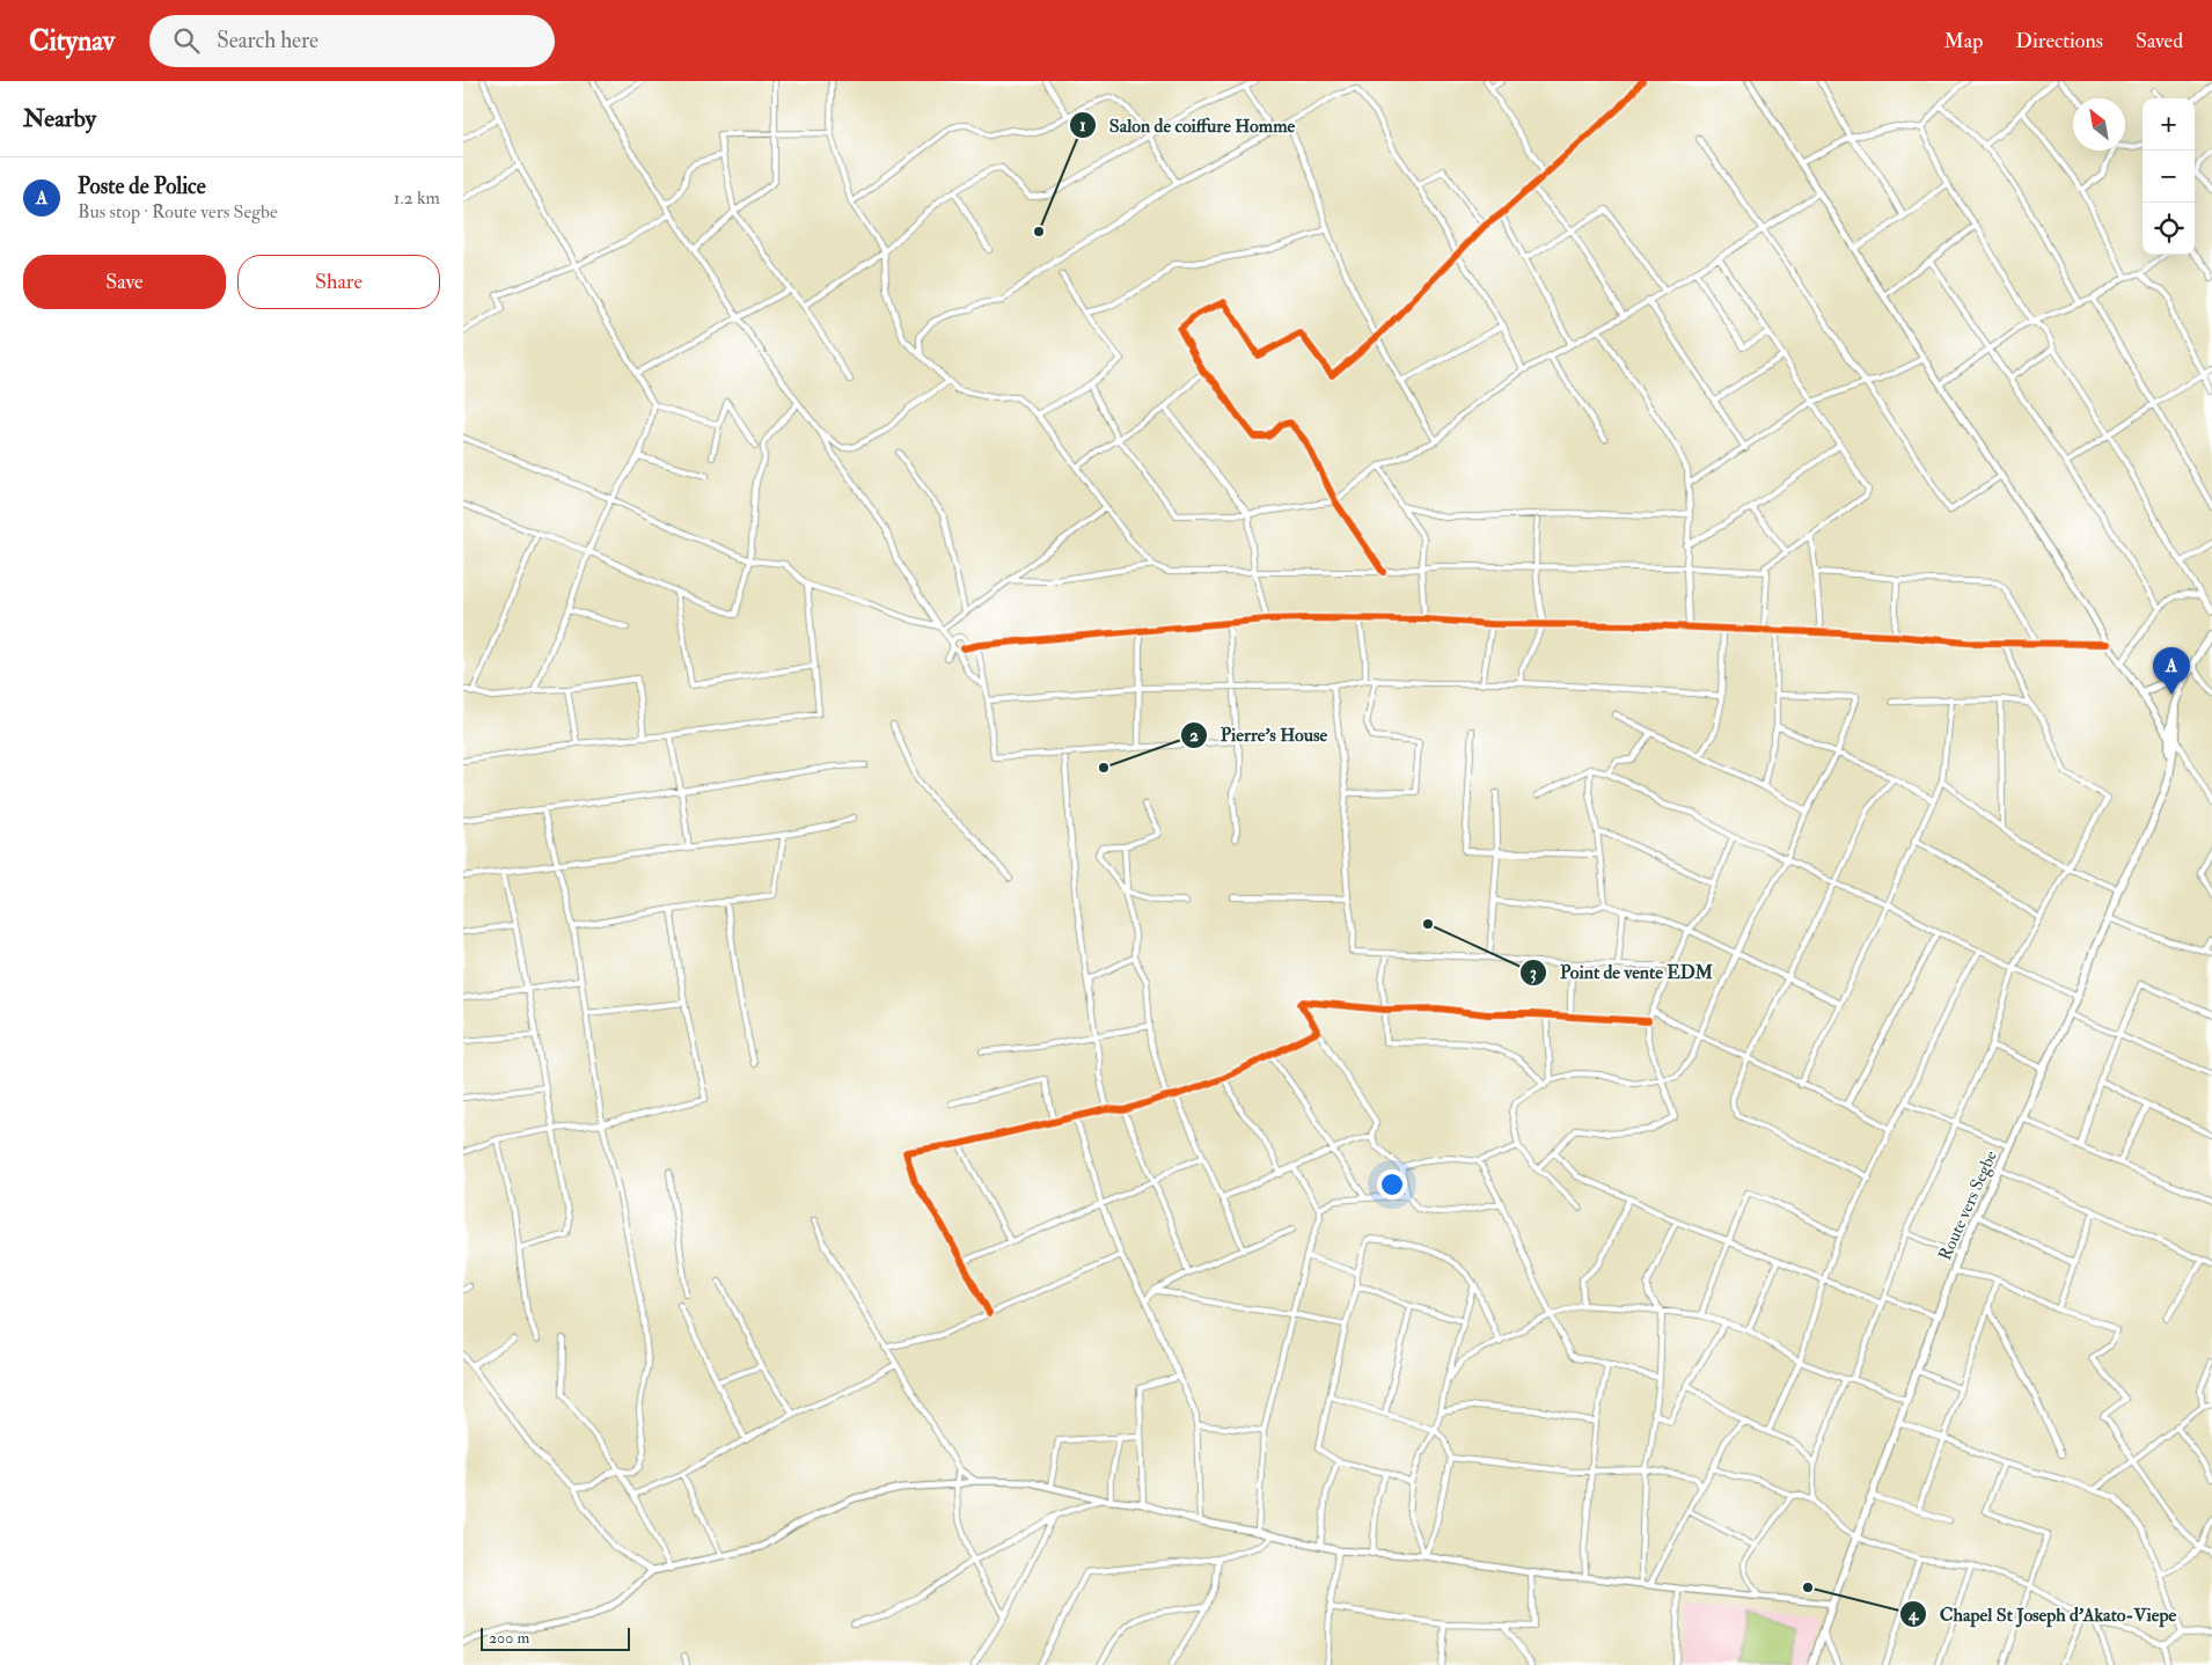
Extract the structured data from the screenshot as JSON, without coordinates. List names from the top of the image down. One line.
{"streets":{"main road":["Route vers Segbe"]},"places":["Salon de coiffure Homme","Pierre's House","Point de vente EDM","Chapel St Joseph d'Akato-Viepe"],"scale_bar":"200 m","north":"top left","page":{"header":"Citynav","search":"Search here","nav":["Map","Directions","Saved"],"heading":"Nearby","map_buttons":["+","−"],"list":[{"mark":"A","name":"Poste de Police","note":"Bus stop · Route vers Segbe","value":"1.2 km"}],"buttons":["Save","Share"],"pins":"A","scale":"200 m"}}
